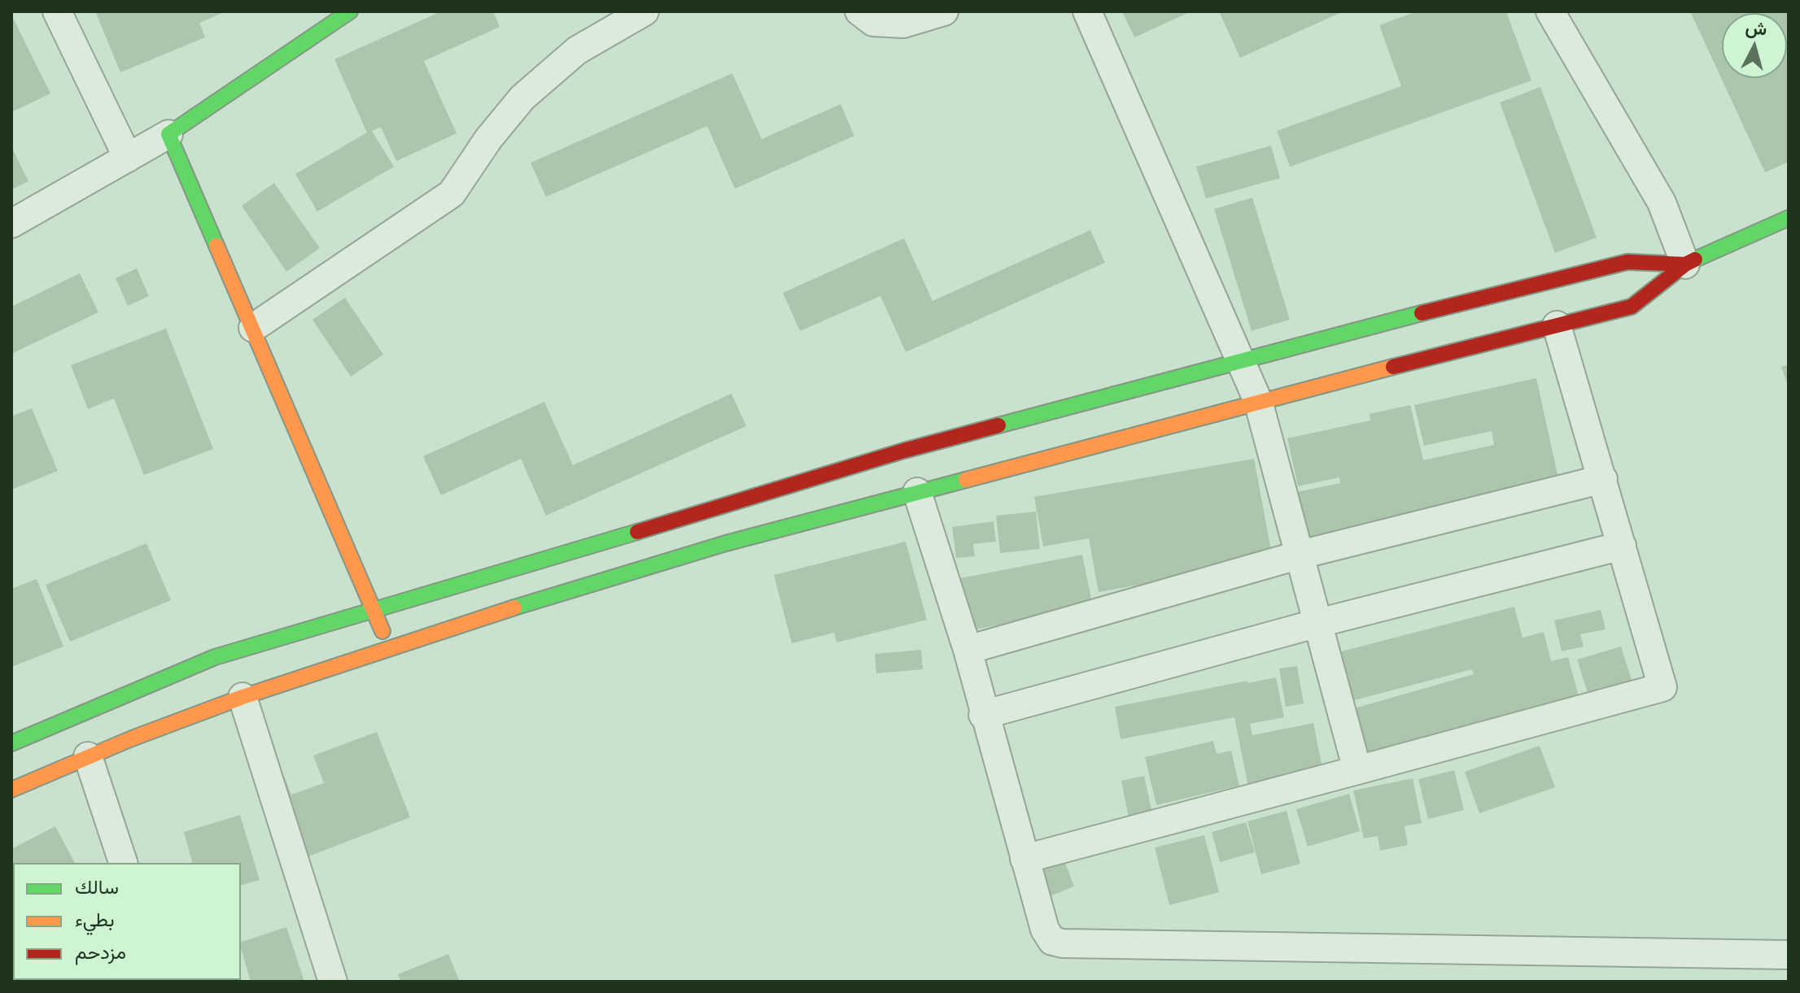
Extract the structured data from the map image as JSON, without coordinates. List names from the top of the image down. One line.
{"legend":["سالك","بطيء","مزدحم"],"north":"top"}
